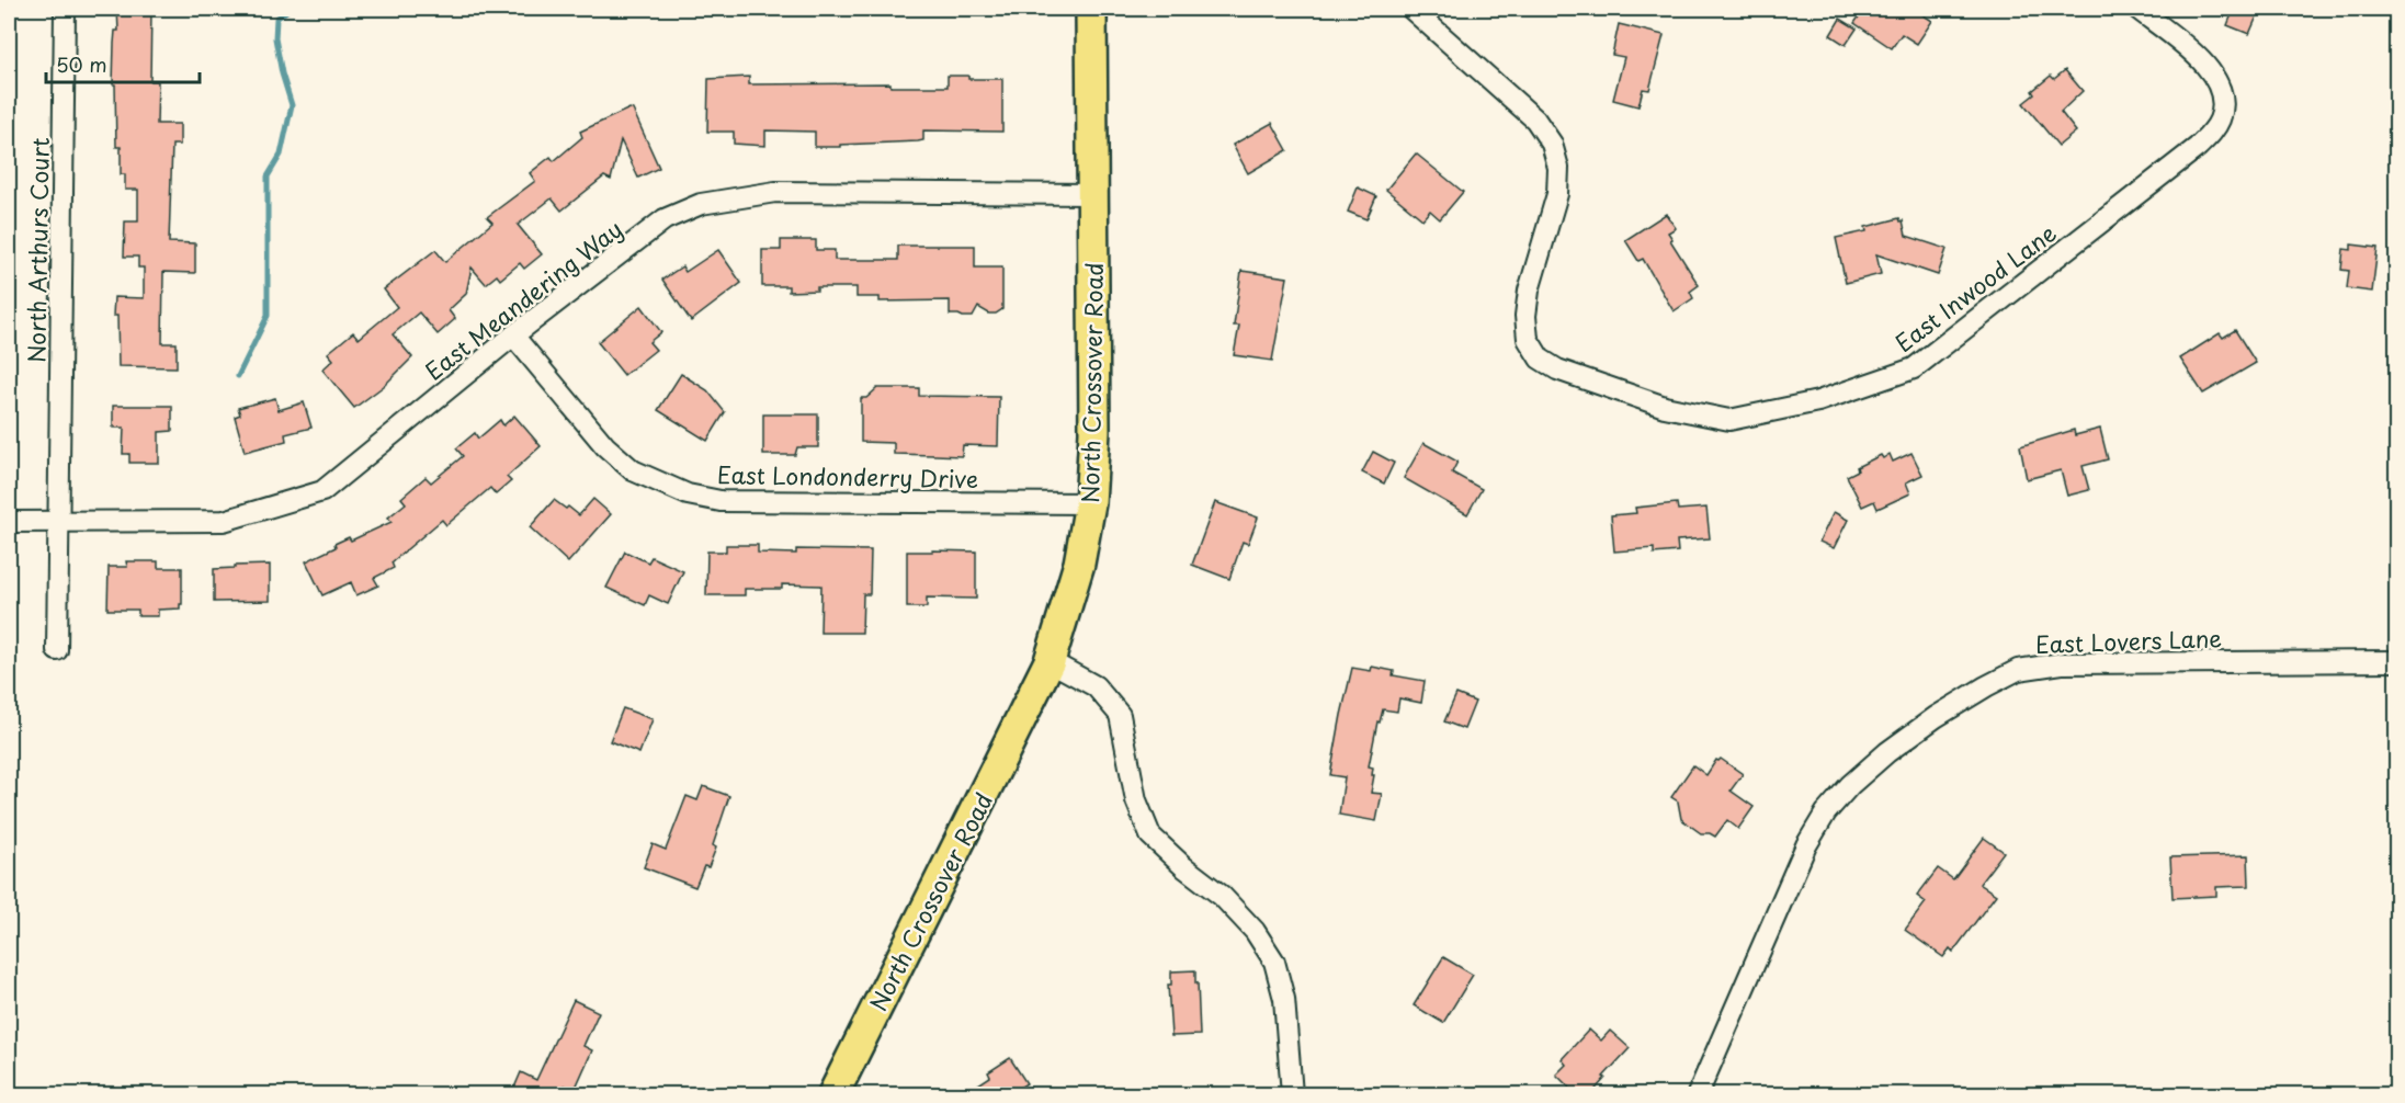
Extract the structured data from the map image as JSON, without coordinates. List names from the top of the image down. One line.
{"streets":{"main road":["North Crossover Road"],"street":["North Arthurs Court","East Inwood Lane","East Meandering Way","East Londonderry Drive","East Lovers Lane"]},"crossings":[["North Arthurs Court","East Meandering Way"],["East Meandering Way","North Crossover Road"],["East Meandering Way","East Londonderry Drive"],["North Crossover Road","East Londonderry Drive"]],"scale_bar":"50 m"}
